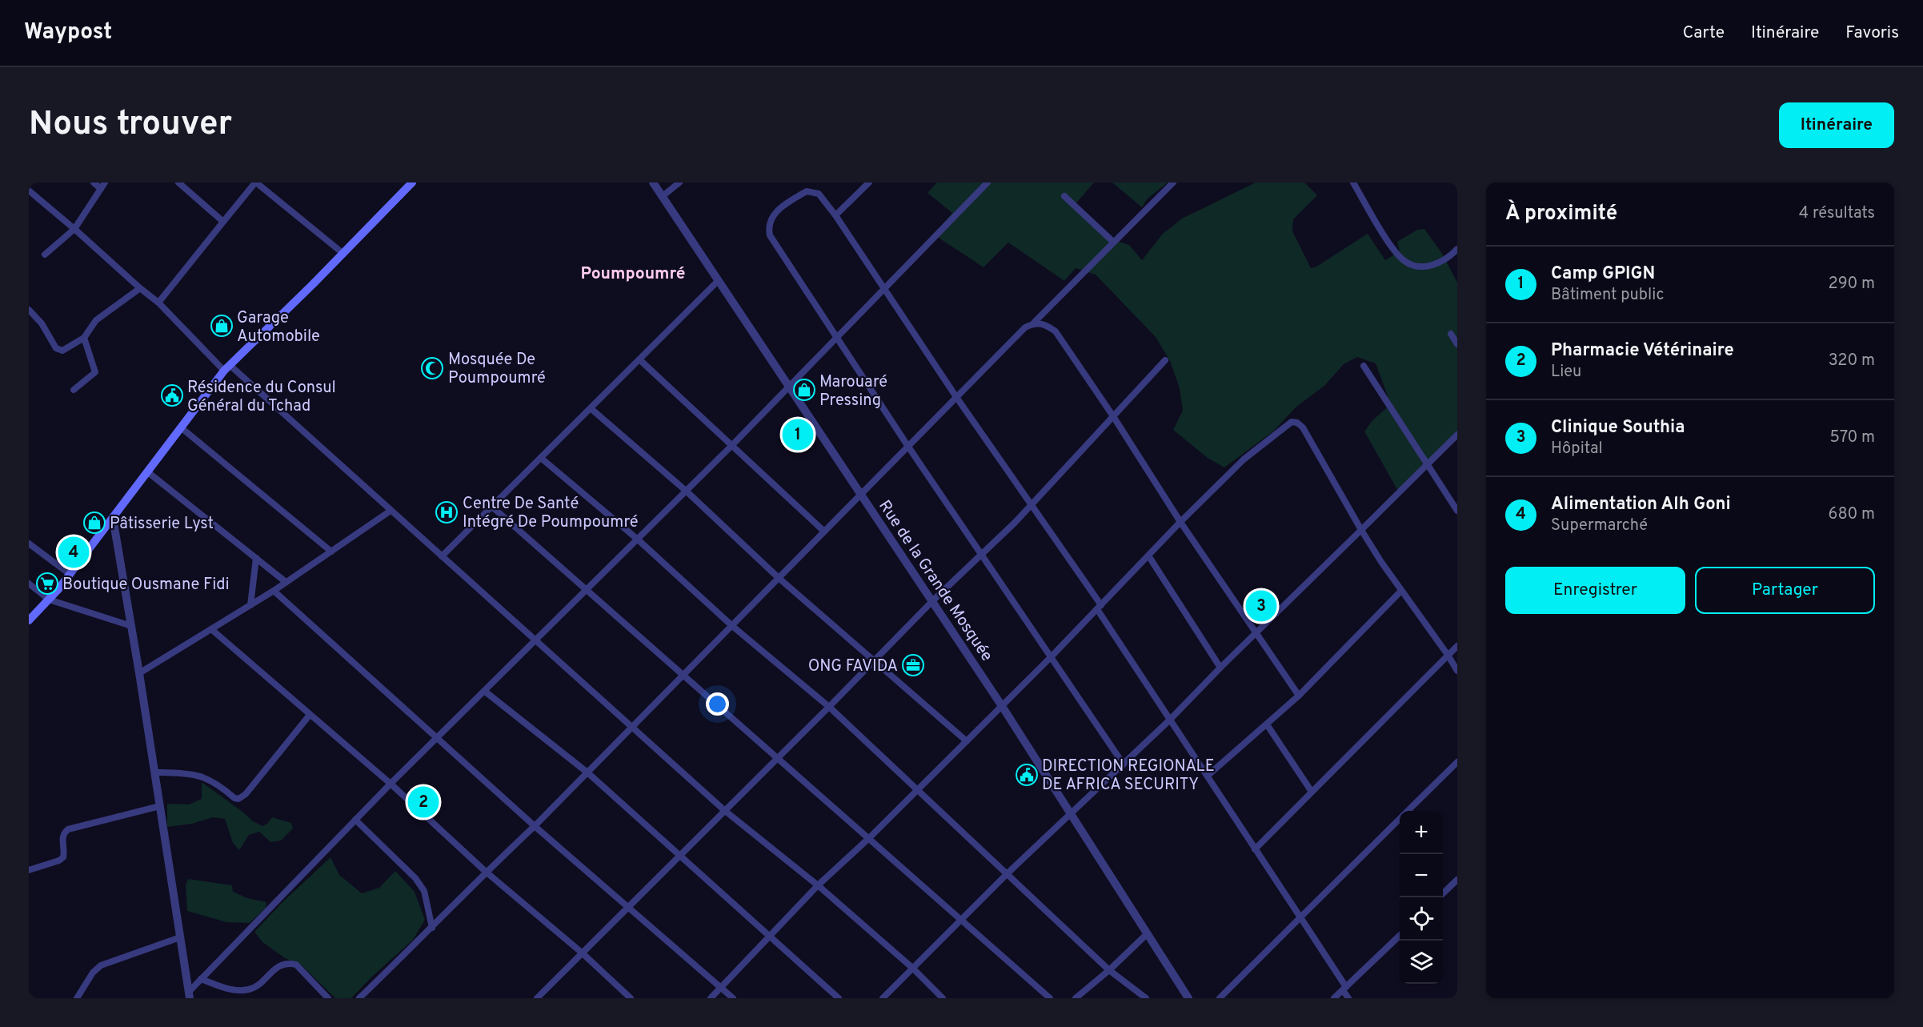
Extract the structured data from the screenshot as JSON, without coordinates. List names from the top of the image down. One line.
{"streets":{"street":["Rue de la Grande Mosquée"]},"districts":["Poumpoumré"],"places":{"shop":["Garage Automobile","Marouaré Pressing","Pâtisserie Lyst"],"mosque":["Mosquée De Poumpoumré"],"public building":["Résidence du Consul Général du Tchad","DIRECTION REGIONALE DE AFRICA SECURITY"],"hospital":["Centre De Santé Intégré De Poumpoumré"],"supermarket":["Boutique Ousmane Fidi"],"office":["ONG FAVIDA"]},"page":{"header":"Waypost","nav":["Carte","Itinéraire","Favoris"],"buttons":["Itinéraire",["Enregistrer","Partager"]],"title":"Nous trouver","heading":["À proximité","4 résultats"],"list":[{"mark":"1","name":"Camp GPIGN","note":"Bâtiment public","value":"290 m"},{"mark":"2","name":"Pharmacie Vétérinaire","note":"Lieu","value":"320 m"},{"mark":"3","name":"Clinique Southia","note":"Hôpital","value":"570 m"},{"mark":"4","name":"Alimentation Alh Goni","note":"Supermarché","value":"680 m"}],"pins":["1","4","3","2"],"map_buttons":["+","−"]}}
